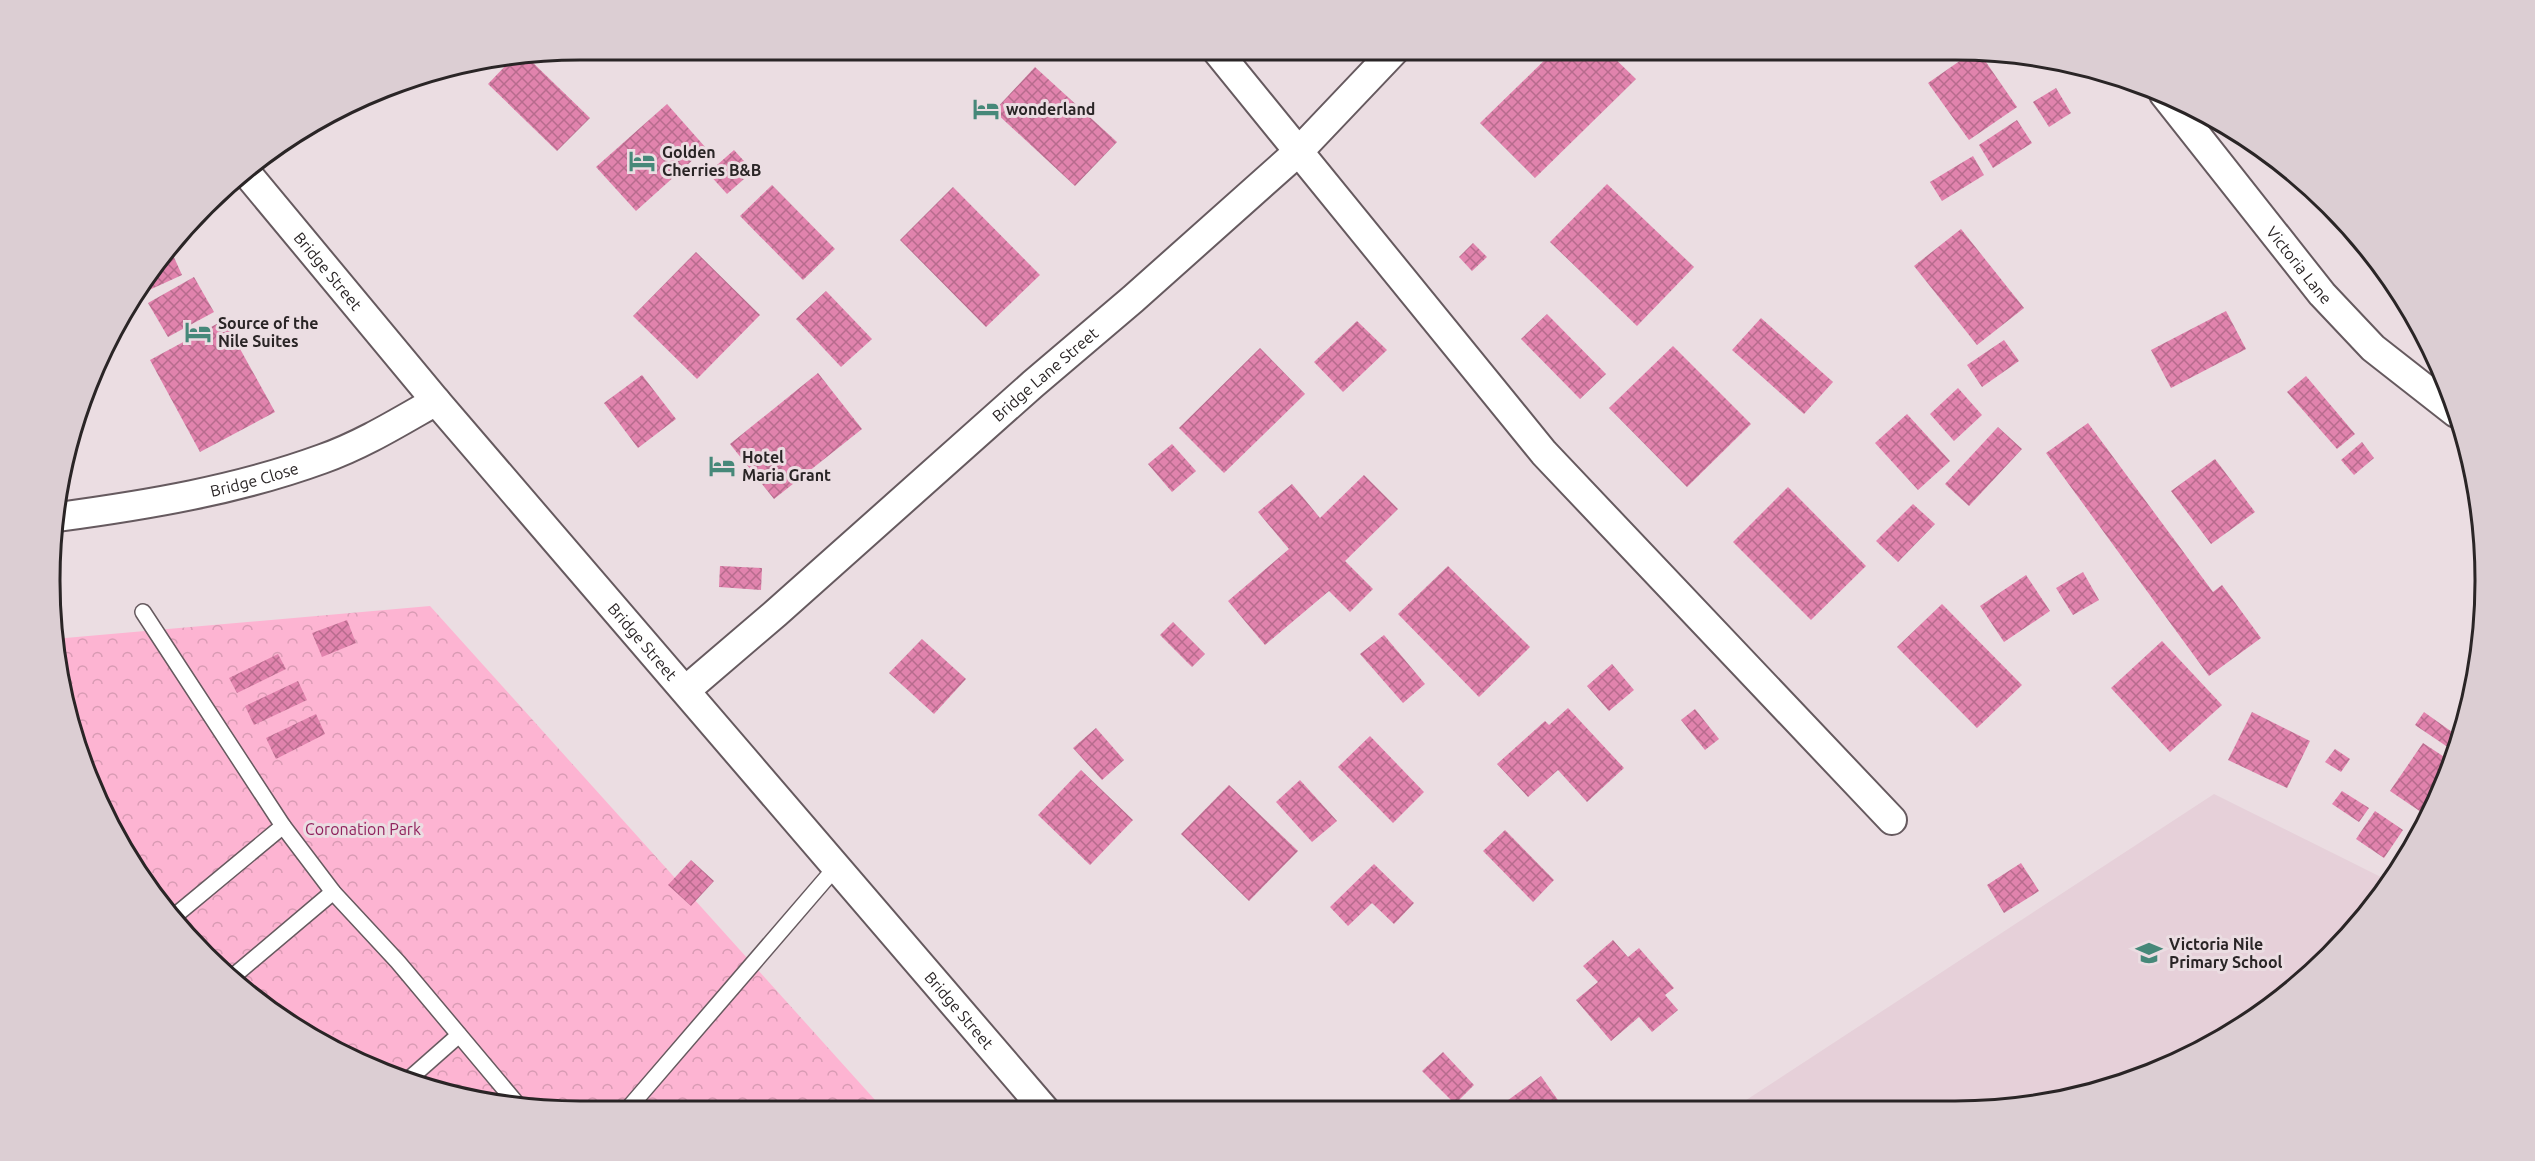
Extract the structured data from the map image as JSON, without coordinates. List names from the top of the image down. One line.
{"streets":{"street":["Victoria Lane","Bridge Street","Bridge Lane Street","Bridge Close"]},"crossings":[["Bridge Street","Bridge Lane Street"],["Bridge Street","Bridge Close"]],"parks":["Coronation Park"],"places":{"hotel":["wonderland","Golden Cherries B&B","Source of the Nile Suites","Hotel Maria Grant"],"school or university":["Victoria Nile Primary School"]}}
